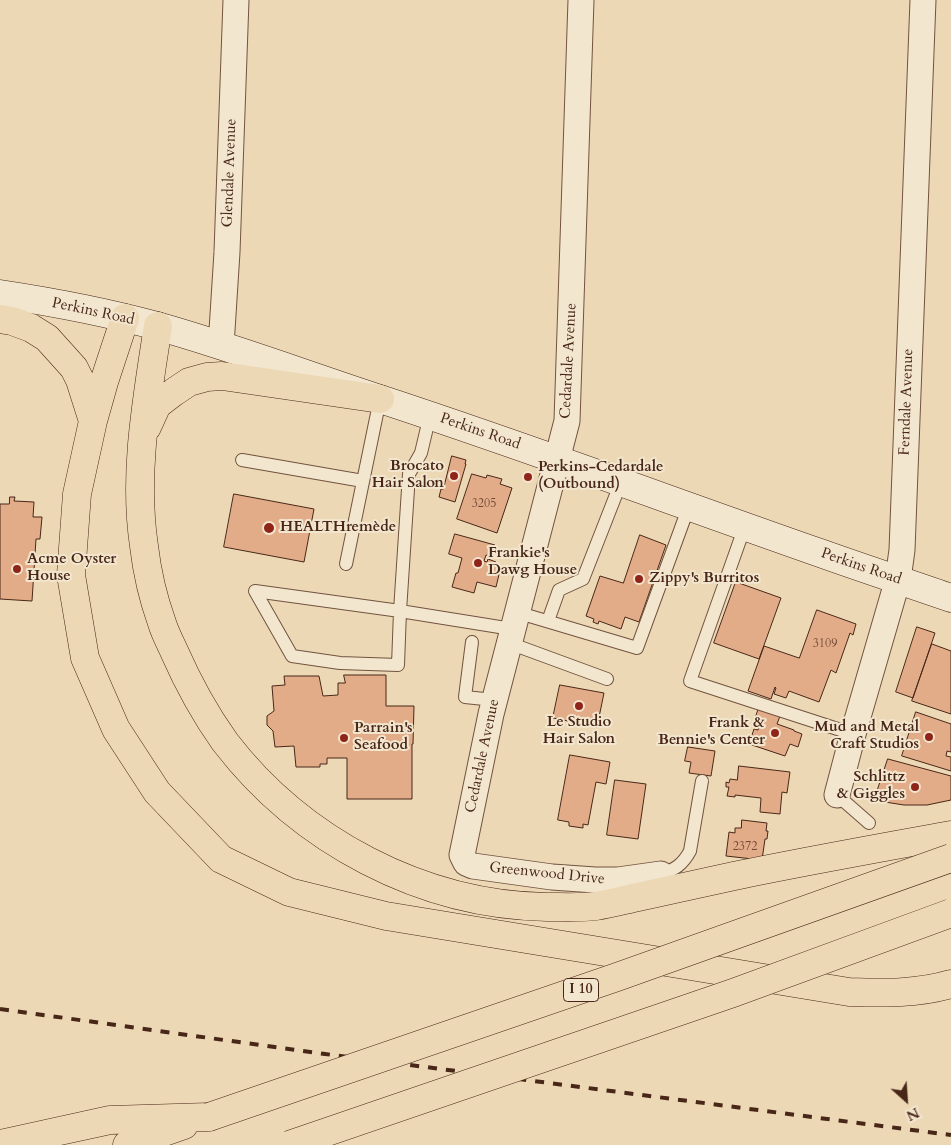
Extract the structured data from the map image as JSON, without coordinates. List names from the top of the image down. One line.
{"streets":{"highway":["I 10"],"street":["Glendale Avenue","Perkins Road","Cedardale Avenue","Ferndale Avenue","Greenwood Drive"]},"crossings":[["Glendale Avenue","Perkins Road"],["Perkins Road","Cedardale Avenue"],["Perkins Road","Ferndale Avenue"],["Cedardale Avenue","Greenwood Drive"]],"places":["Brocato Hair Salon","Perkins-Cedardale (Outbound)","HEALTHremède","Frankie's Dawg House","Acme Oyster House","Zippy's Burritos","Le Studio Hair Salon","Frank & Bennie's Center","Mud and Metal Craft Studios","Parrain's Seafood","Schlittz & Giggles"],"house_numbers":["3205","3109","2372"],"north":"bottom right"}
